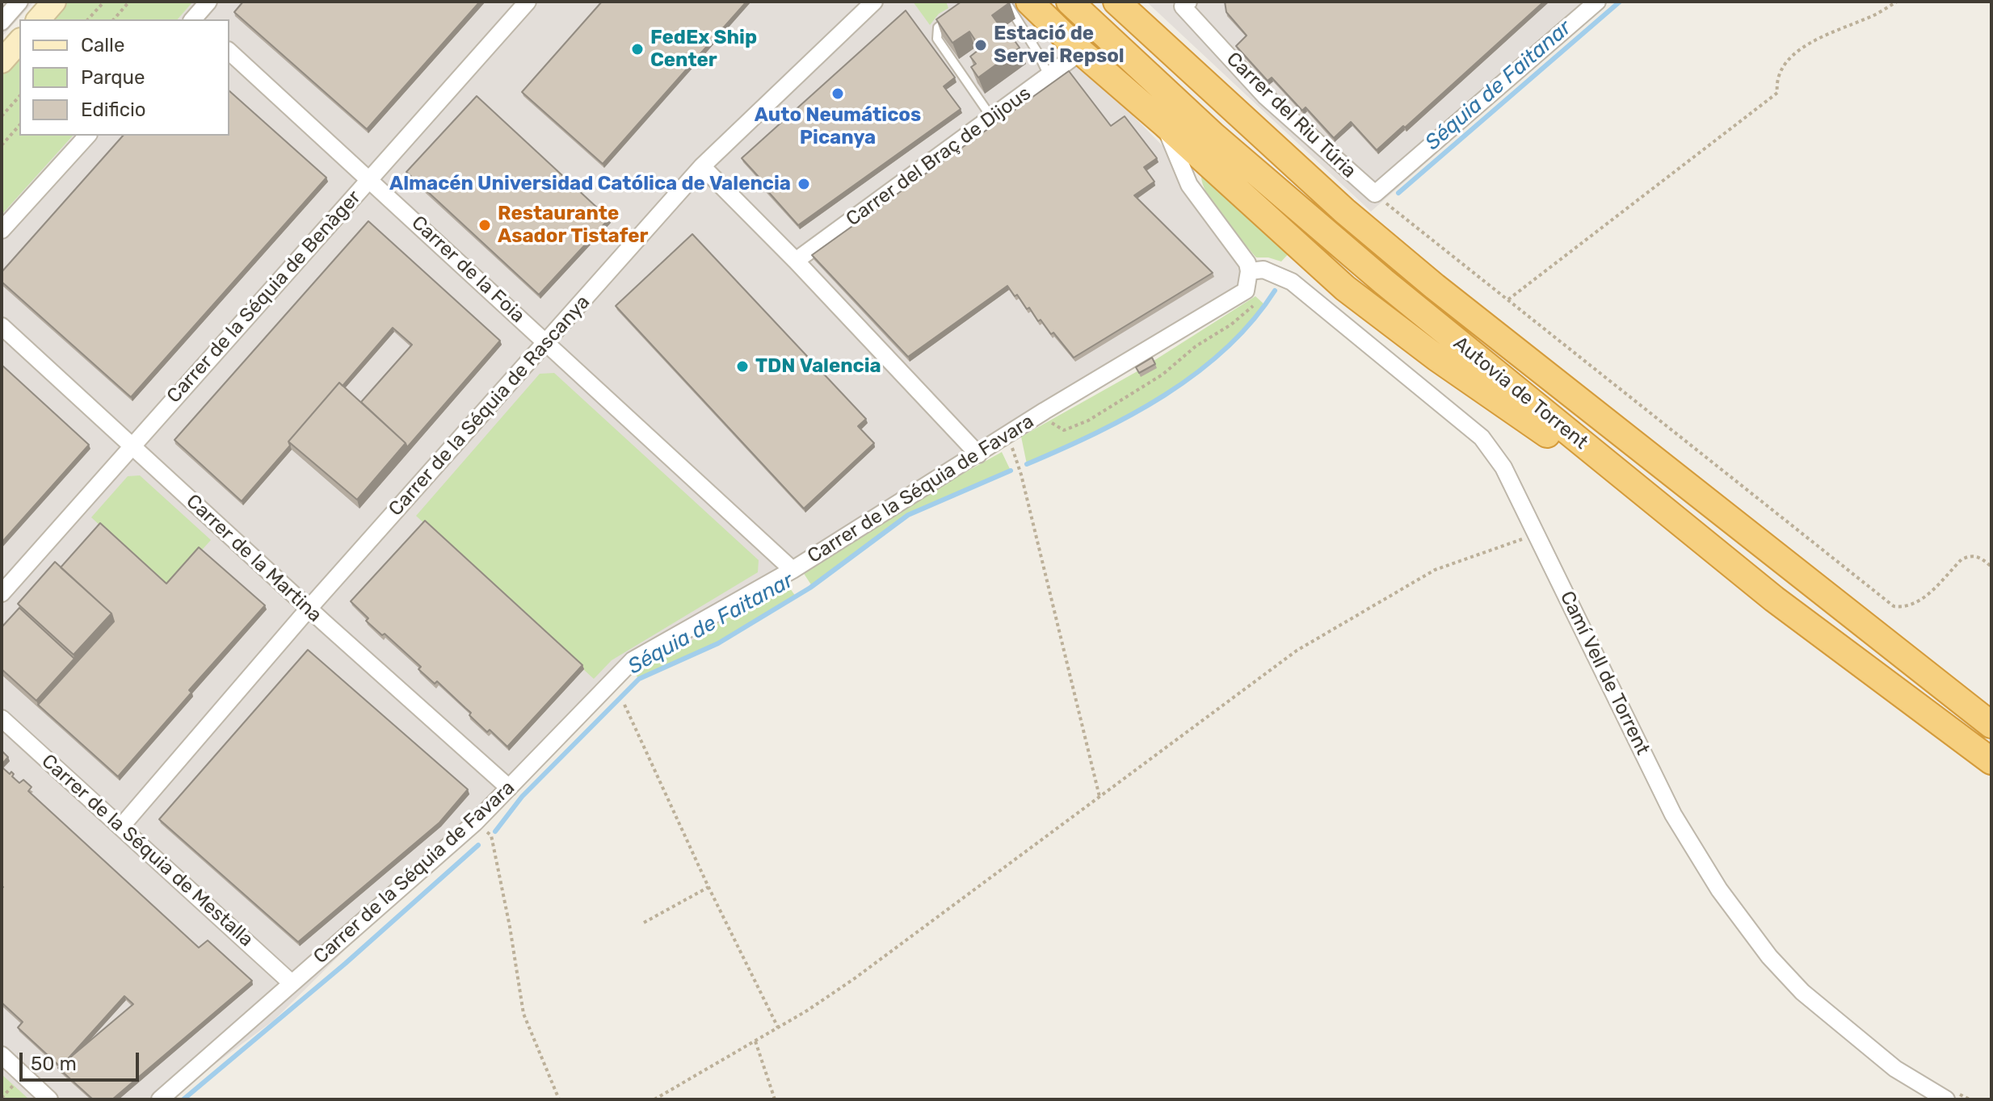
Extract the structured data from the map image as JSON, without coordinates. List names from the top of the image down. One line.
{"streets":{"highway":["Autovia de Torrent"],"street":["Carrer del Riu Túria","Carrer del Braç de Dijous","Carrer de la Foia","Carrer de la Séquia de Benàger","Carrer de la Séquia de Rascanya","Carrer de la Séquia de Favara","Carrer de la Martina","Camí Vell de Torrent","Carrer de la Séquia de Mestalla"]},"crossings":[["Carrer de la Foia","Carrer de la Séquia de Benàger"],["Carrer de la Foia","Carrer de la Séquia de Rascanya"],["Carrer de la Foia","Carrer de la Séquia de Favara"],["Carrer de la Séquia de Benàger","Carrer de la Martina"],["Carrer de la Séquia de Rascanya","Carrer de la Martina"],["Carrer de la Séquia de Rascanya","Carrer de la Séquia de Mestalla"],["Carrer de la Séquia de Favara","Carrer de la Martina"],["Carrer de la Séquia de Favara","Camí Vell de Torrent"],["Carrer de la Séquia de Favara","Carrer de la Séquia de Mestalla"]],"water":["Séquia de Faitanar"],"places":["Estació de Servei Repsol","FedEx Ship Center","Auto Neumáticos Picanya","Almacén Universidad Católica de Valencia","Restaurante Asador Tistafer","TDN Valencia"],"legend":["Calle","Parque","Edificio"],"scale_bar":"50 m"}
